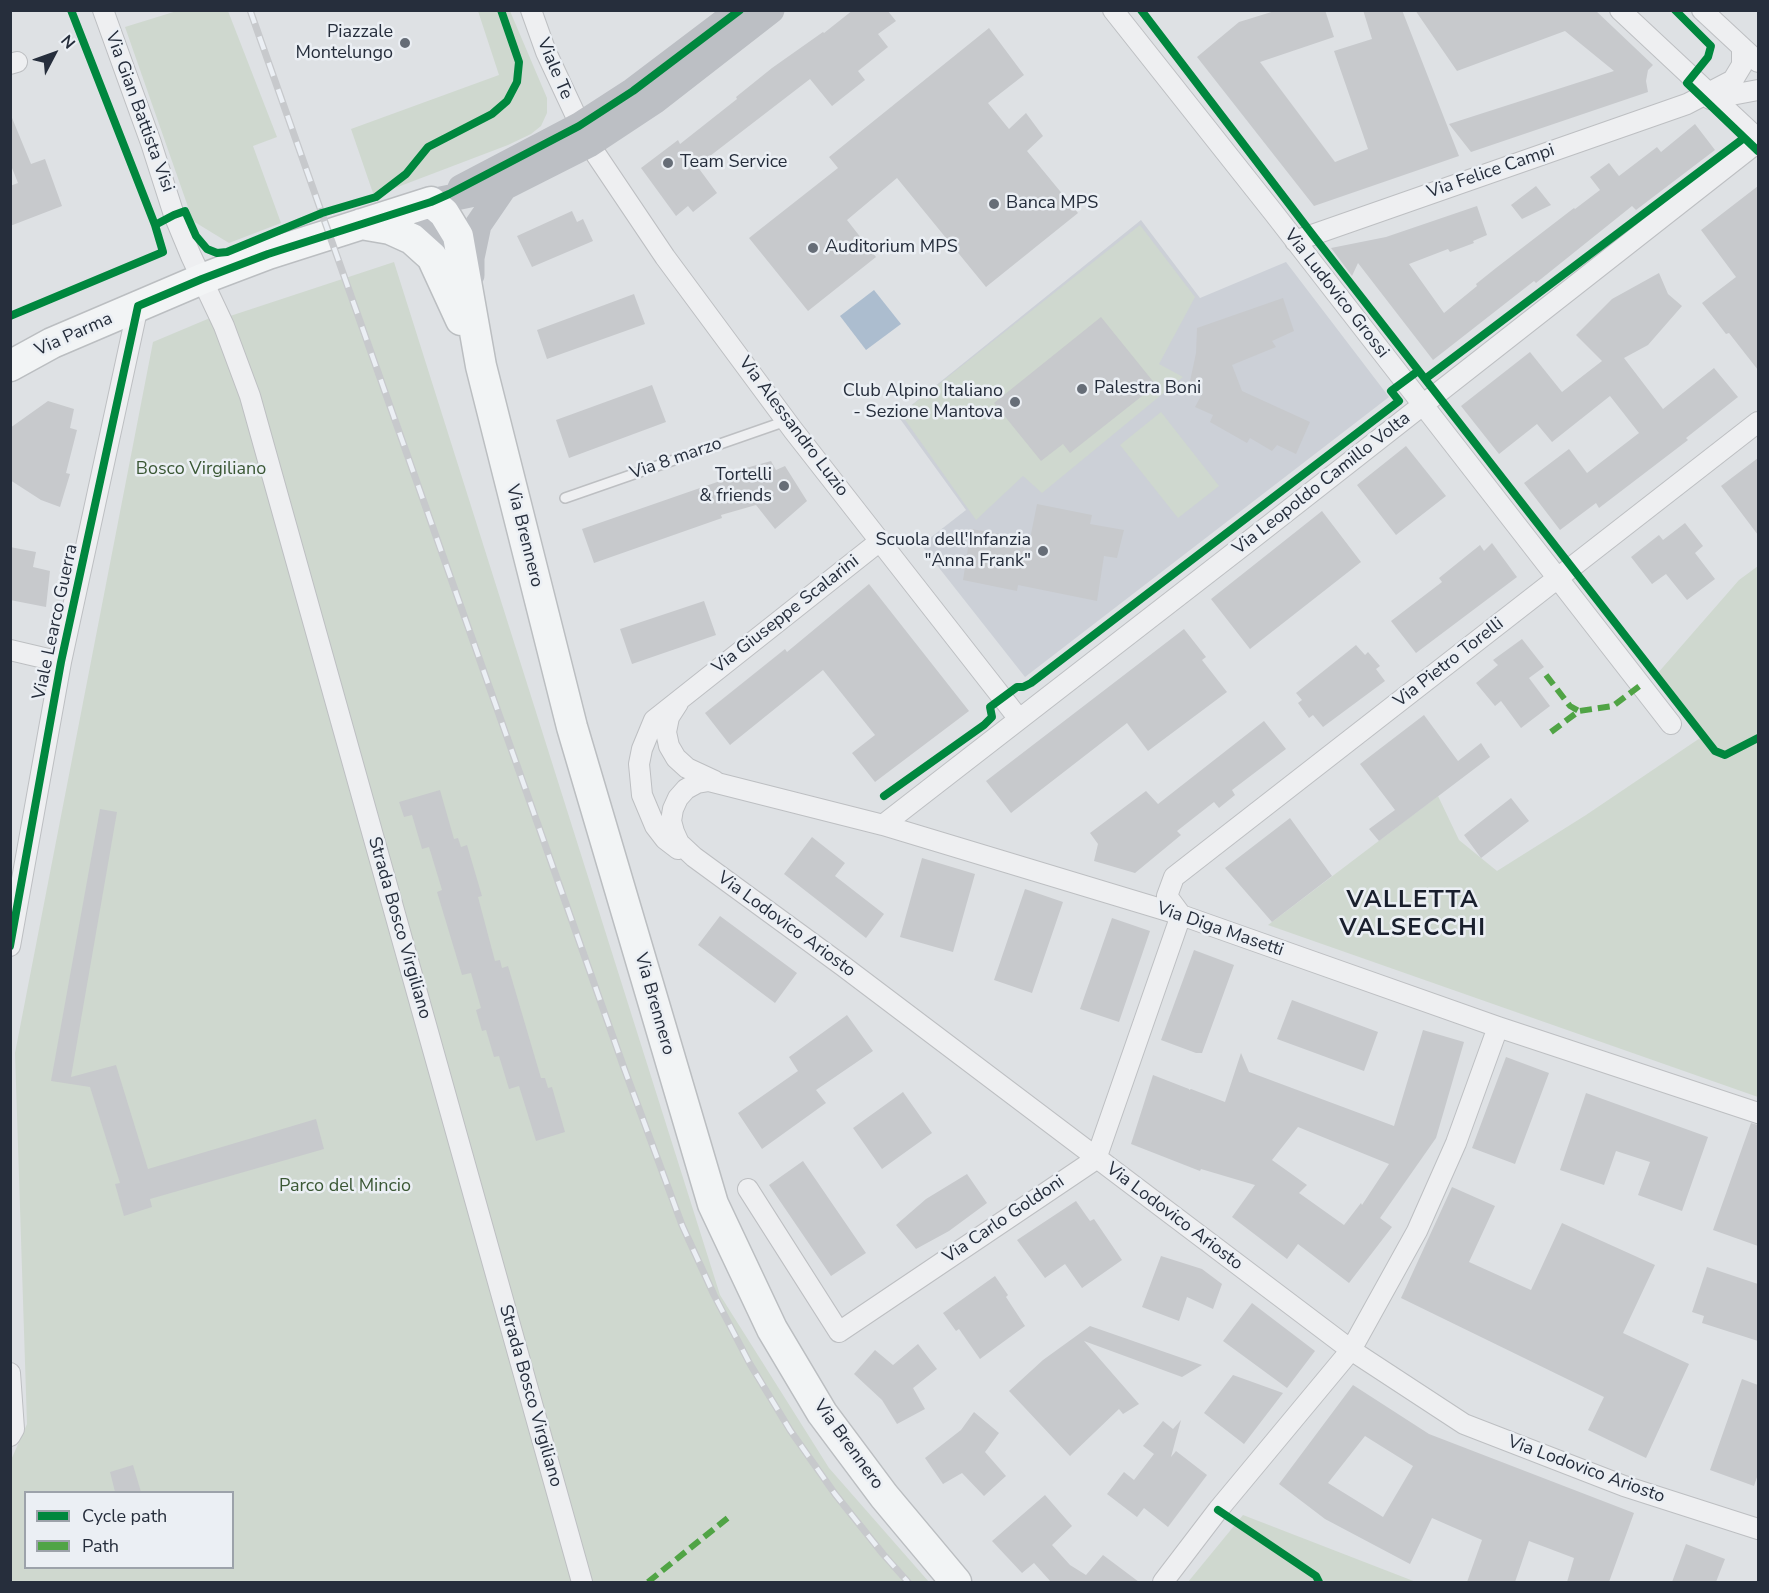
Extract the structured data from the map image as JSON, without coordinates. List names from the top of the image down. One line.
{"streets":{"main road":["Via Parma","Via Brennero"],"street":["Viale Te","Via Gian Battista Visi","Via Felice Campi","Via Ludovico Grossi","Via Alessandro Luzio","Via Leopoldo Camillo Volta","Via Giuseppe Scalarini","Viale Learco Guerra","Via Pietro Torelli","Via Lodovico Ariosto","Strada Bosco Virgiliano","Via Diga Masetti","Via Carlo Goldoni"],"lane":["Via 8 marzo"]},"crossings":[["Viale Te","Via Alessandro Luzio"],["Via Gian Battista Visi","Via Parma"],["Via Gian Battista Visi","Strada Bosco Virgiliano"],["Via Felice Campi","Via Ludovico Grossi"],["Via Ludovico Grossi","Via Leopoldo Camillo Volta"],["Via Ludovico Grossi","Via Pietro Torelli"],["Via Parma","Via Brennero"],["Via Parma","Viale Learco Guerra"],["Via Parma","Strada Bosco Virgiliano"],["Via Alessandro Luzio","Via 8 marzo"],["Via Alessandro Luzio","Via Leopoldo Camillo Volta"],["Via Alessandro Luzio","Via Giuseppe Scalarini"],["Via Leopoldo Camillo Volta","Via Diga Masetti"],["Via Pietro Torelli","Via Diga Masetti"],["Via Lodovico Ariosto","Via Diga Masetti"],["Via Lodovico Ariosto","Via Carlo Goldoni"]],"districts":["VALLETTA VALSECCHI"],"parks":["Bosco Virgiliano","Parco del Mincio"],"places":["Piazzale Montelungo","Team Service","Banca MPS","Auditorium MPS","Palestra Boni","Club Alpino Italiano - Sezione Mantova","Tortelli & friends","Scuola dell'Infanzia \"Anna Frank\""],"legend":["Cycle path","Path"],"north":"top right"}
